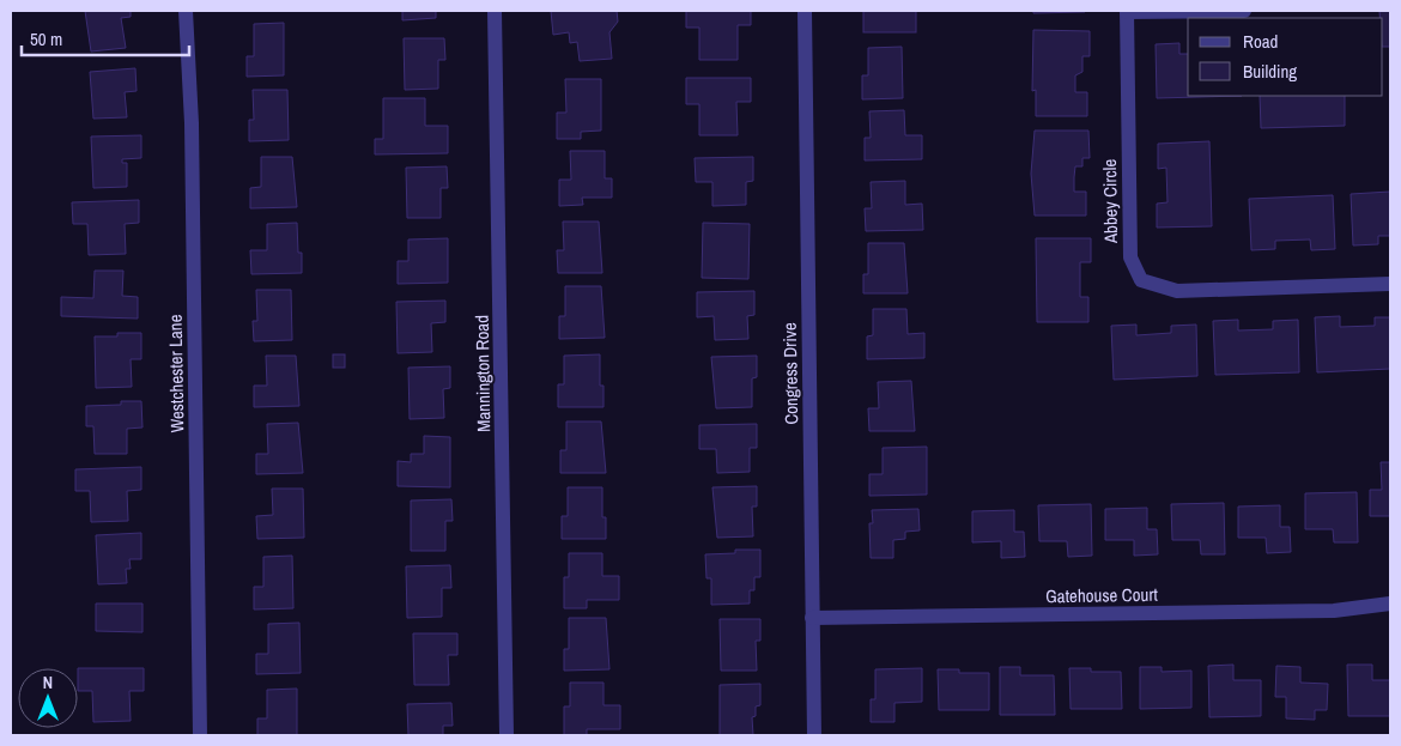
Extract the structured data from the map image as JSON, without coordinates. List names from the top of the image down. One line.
{"streets":{"street":["Abbey Circle","Westchester Lane","Mannington Road","Congress Drive","Gatehouse Court"]},"crossings":[["Congress Drive","Gatehouse Court"]],"legend":["Road","Building"],"scale_bar":"50 m","north":"top"}
